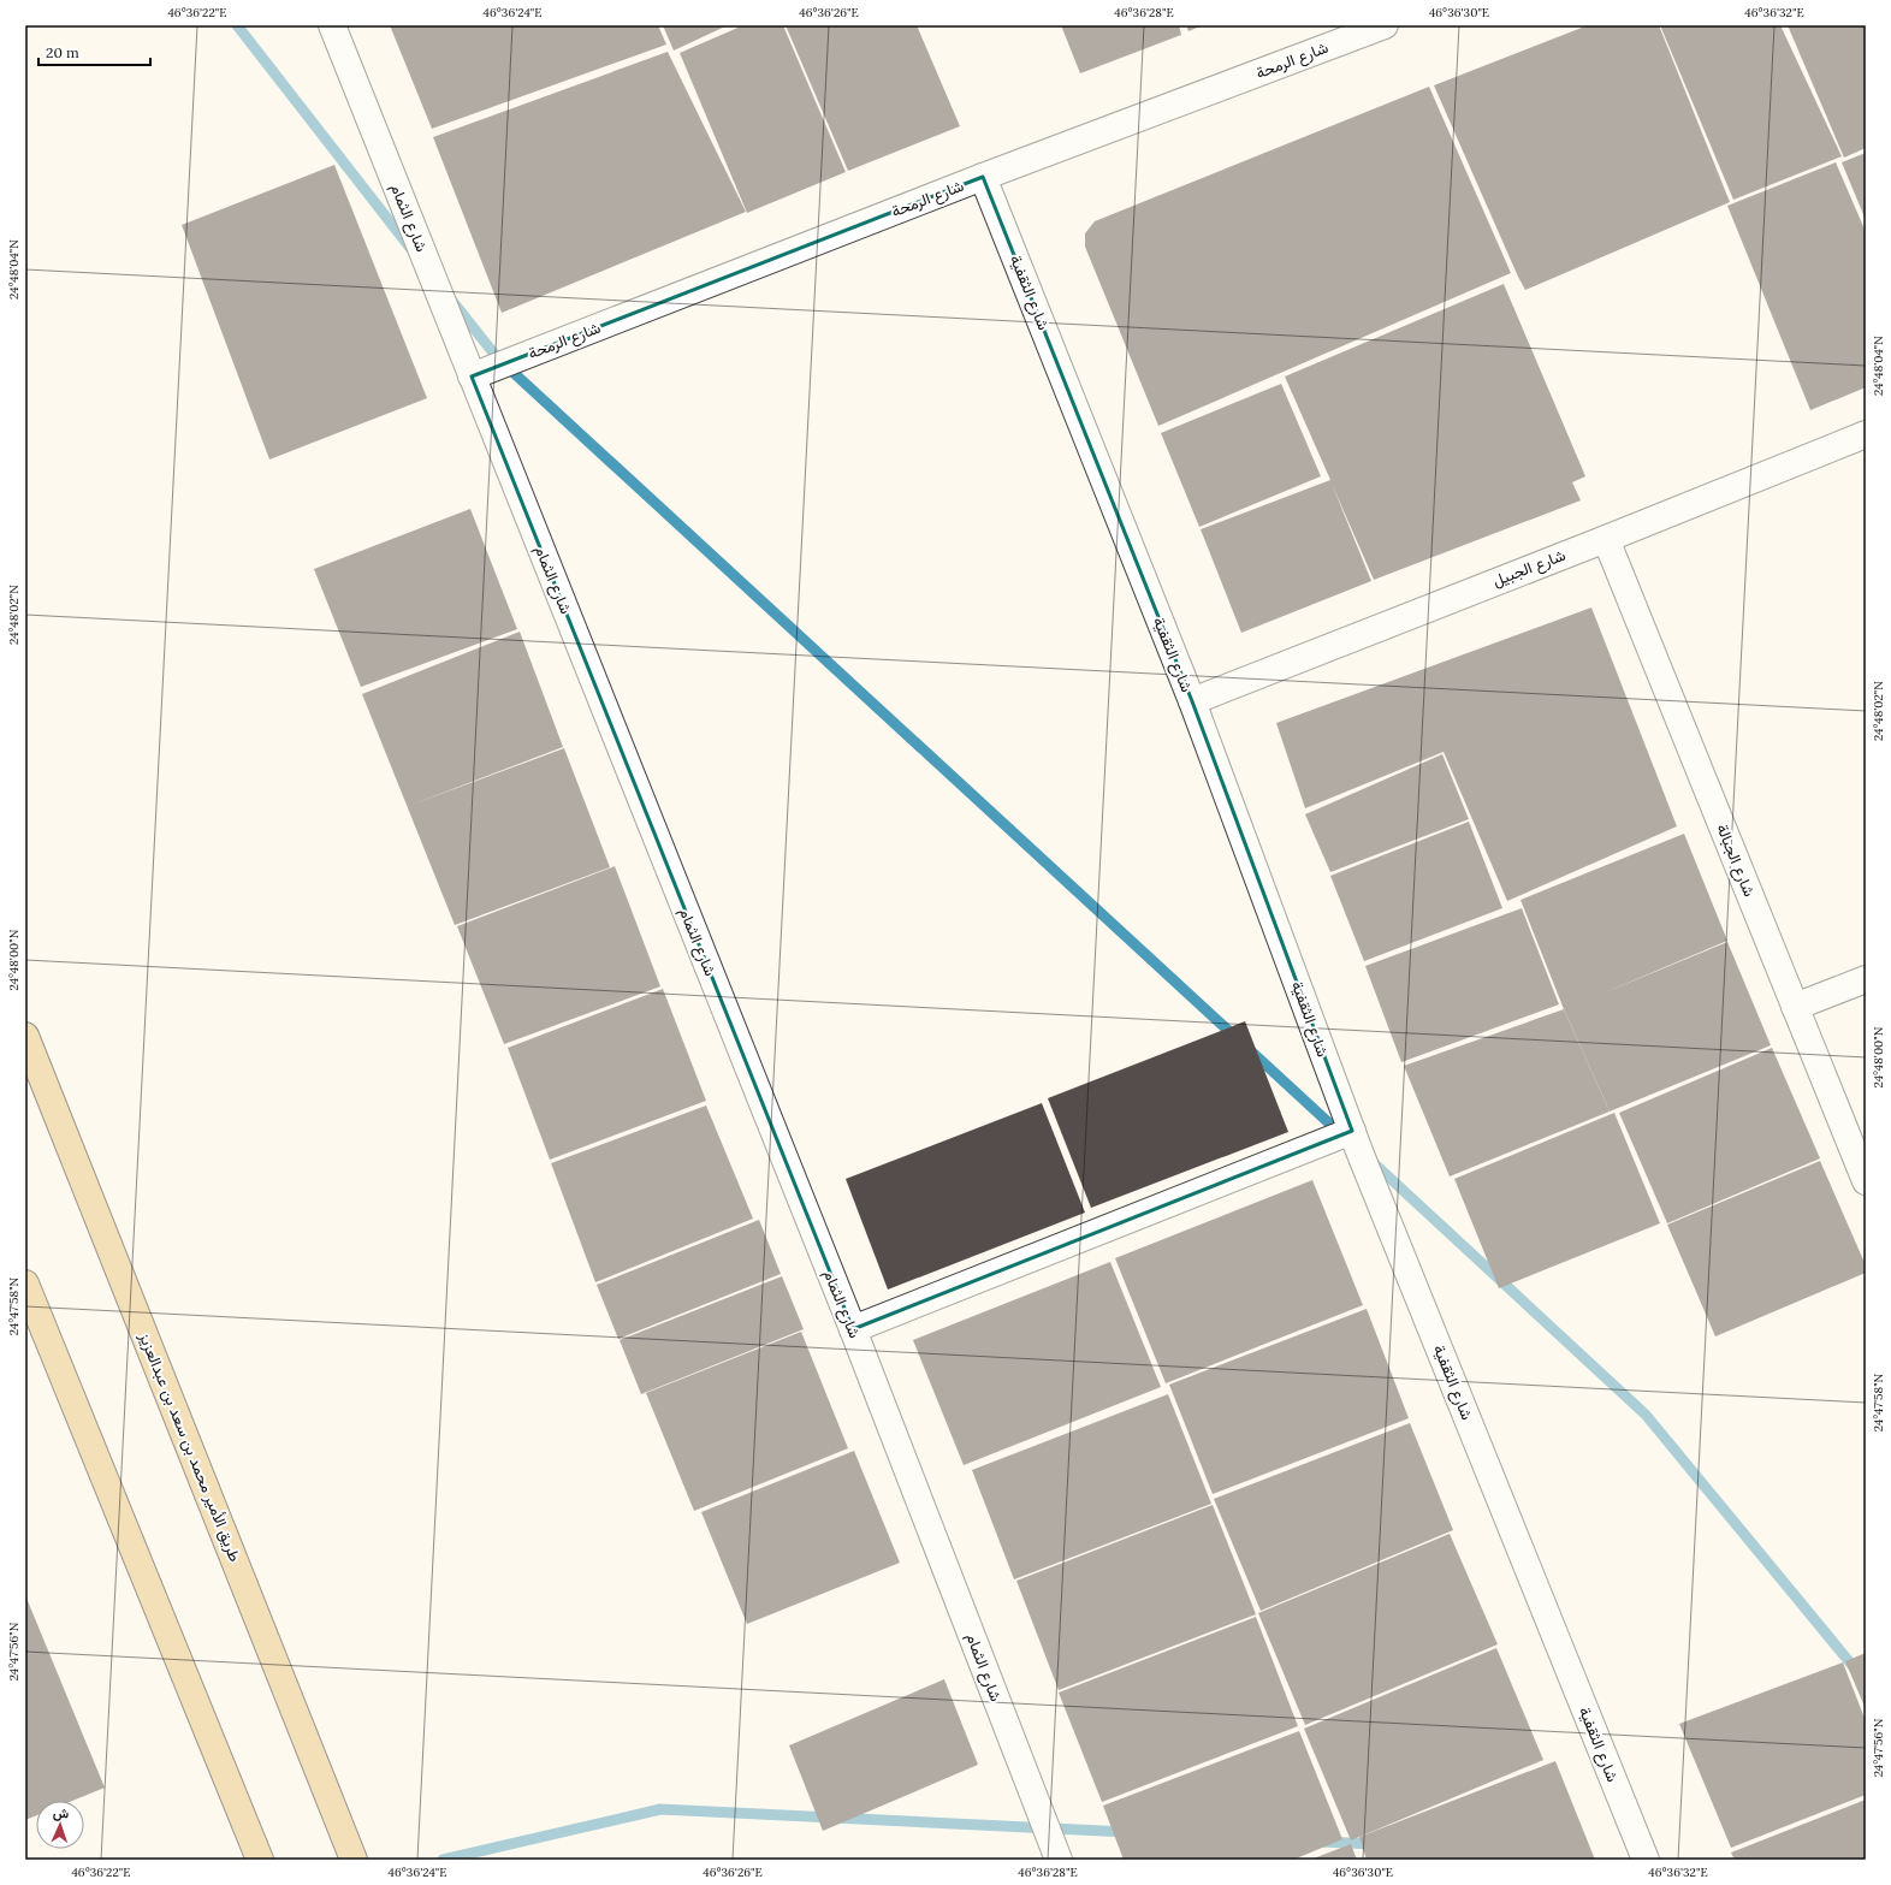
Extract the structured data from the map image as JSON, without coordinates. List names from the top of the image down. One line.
{"streets":{"main road":["طريق الأمير محمد بن سعد بن عبدالعزيز"],"street":["شارع الرمحة","شارع الثمام","شارع الثقفية","شارع الجبيل","شارع الجبالة"]},"crossings":[["شارع الرمحة","شارع الثمام"],["شارع الرمحة","شارع الثقفية"],["شارع الثقفية","شارع الجبيل"],["شارع الجبيل","شارع الجبالة"]],"scale_bar":"20 m","north":"top","coordinates":["46°36'22\"E","46°36'24\"E","46°36'26\"E","46°36'28\"E","46°36'30\"E","46°36'32\"E","24°48'04\"N","24°48'02\"N","24°48'00\"N","24°47'58\"N","24°47'56\"N"]}
